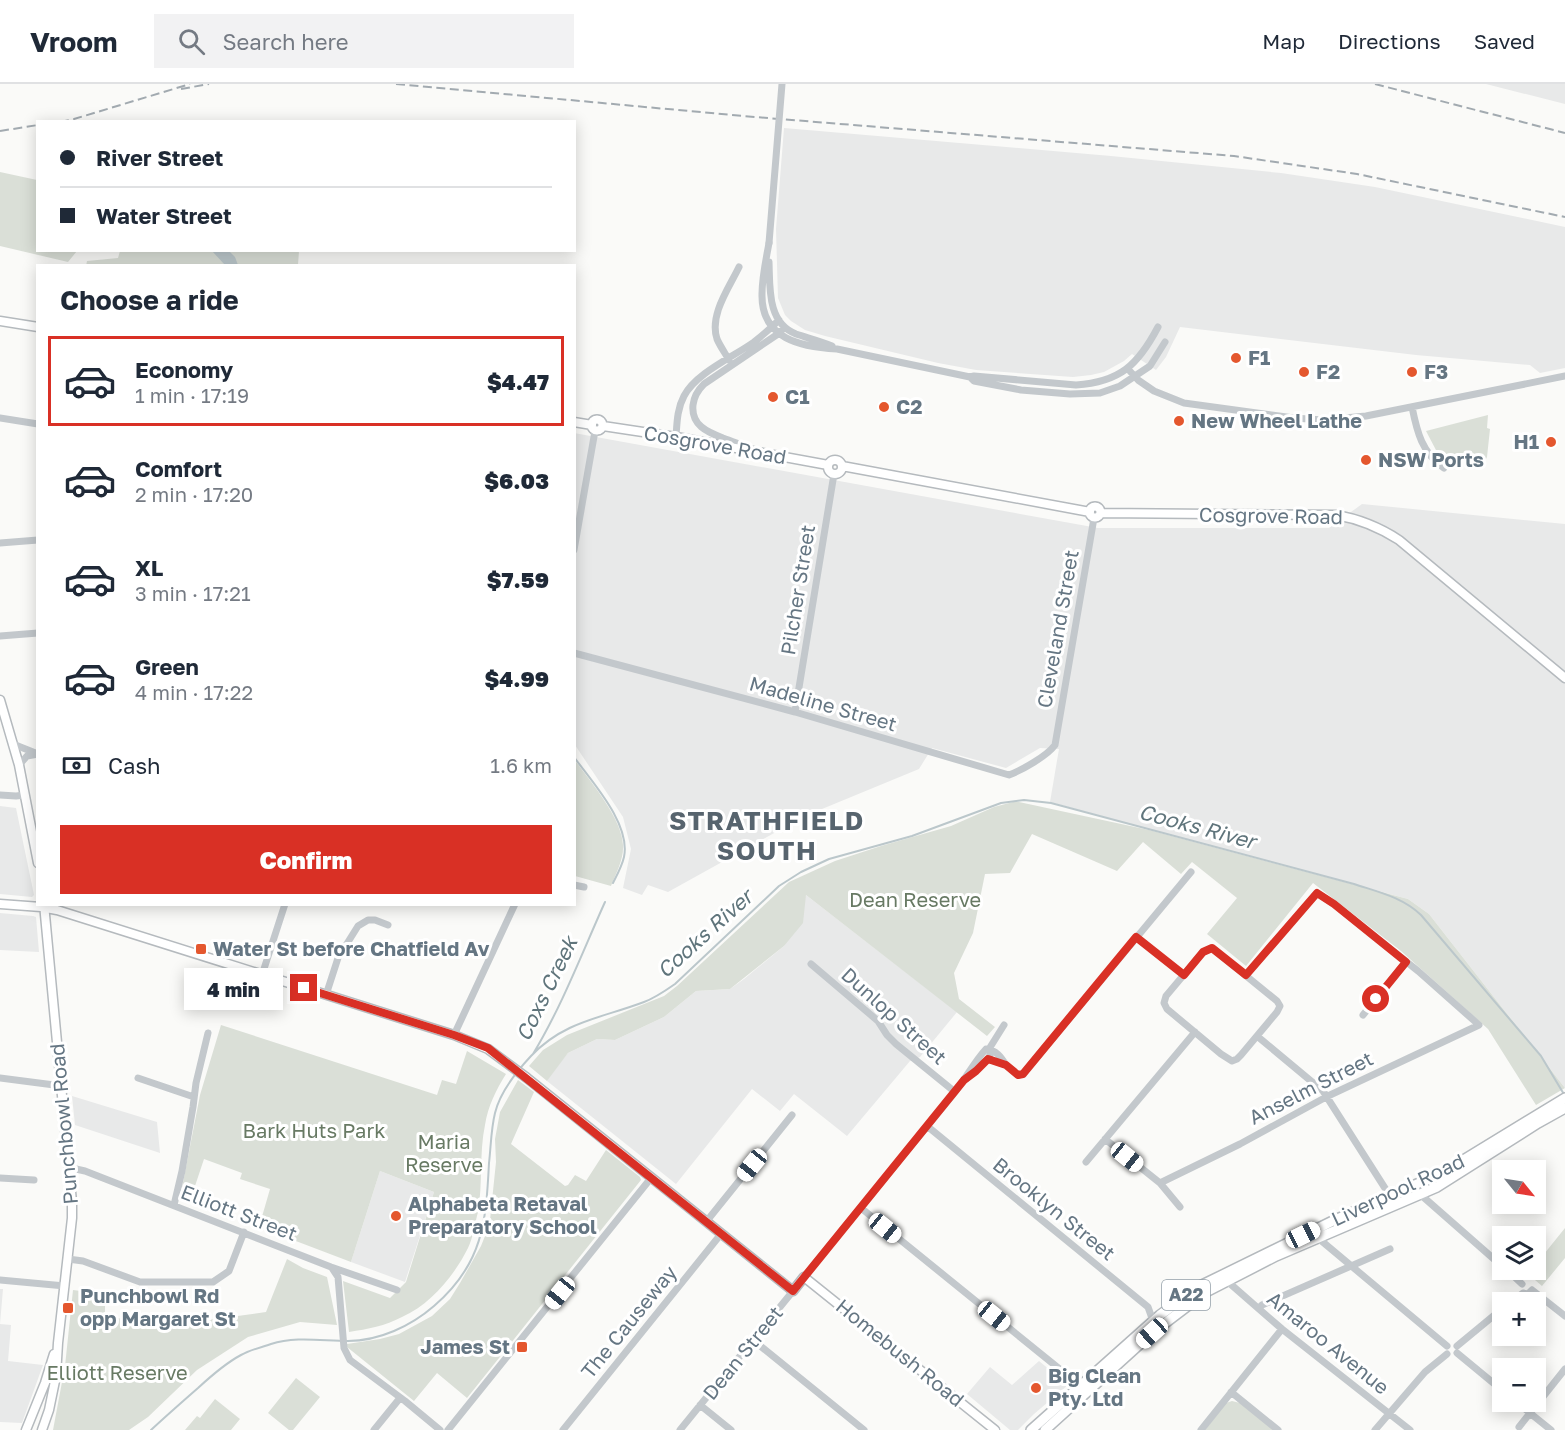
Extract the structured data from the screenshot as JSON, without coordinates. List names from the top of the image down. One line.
{"streets":{"highway":["Liverpool Road","A22"],"main road":["Cosgrove Road","Punchbowl Road","Dean Street","Homebush Road"],"street":["Pilcher Street","Cleveland Street","Madeline Street","Dunlop Street","Anselm Street","Brooklyn Street","Elliott Street","The Causeway","Amaroo Avenue"]},"crossings":[["Cosgrove Road","Pilcher Street"],["Cosgrove Road","Cleveland Street"],["Pilcher Street","Madeline Street"],["Cleveland Street","Madeline Street"],["Dunlop Street","Dean Street"],["Punchbowl Road","Elliott Street"],["Liverpool Road","Brooklyn Street"],["Liverpool Road","Amaroo Avenue"],["Brooklyn Street","Dean Street"],["Dean Street","Homebush Road"]],"districts":["STRATHFIELD SOUTH"],"water":["Cooks River","Coxs Creek"],"parks":["Dean Reserve","Bark Huts Park","Maria Reserve","Elliott Reserve"],"places":{"other":["F1","F2","F3","C1","C2","New Wheel Lathe","H1","NSW Ports","Alphabeta Retaval Preparatory School","Big Clean Pty. Ltd"],"transit":["Water St before Chatfield Av","Punchbowl Rd opp Margaret St","James St"]},"north":"bottom right","page":{"header":"Vroom","search":"Search here","nav":["Map","Directions","Saved"],"banner":["River Street","Water Street"],"heading":"Choose a ride","list":[{"name":"Economy","note":"1 min · 17:19","value":"$4.47"},{"name":"Comfort","note":"2 min · 17:20","value":"$6.03"},{"name":"XL","note":"3 min · 17:21","value":"$7.59"},{"name":"Green","note":"4 min · 17:22","value":"$4.99"}],"pay":["Cash","1.6 km"],"buttons":"Confirm","bubble":"4 min","map_buttons":["+","−"]}}
